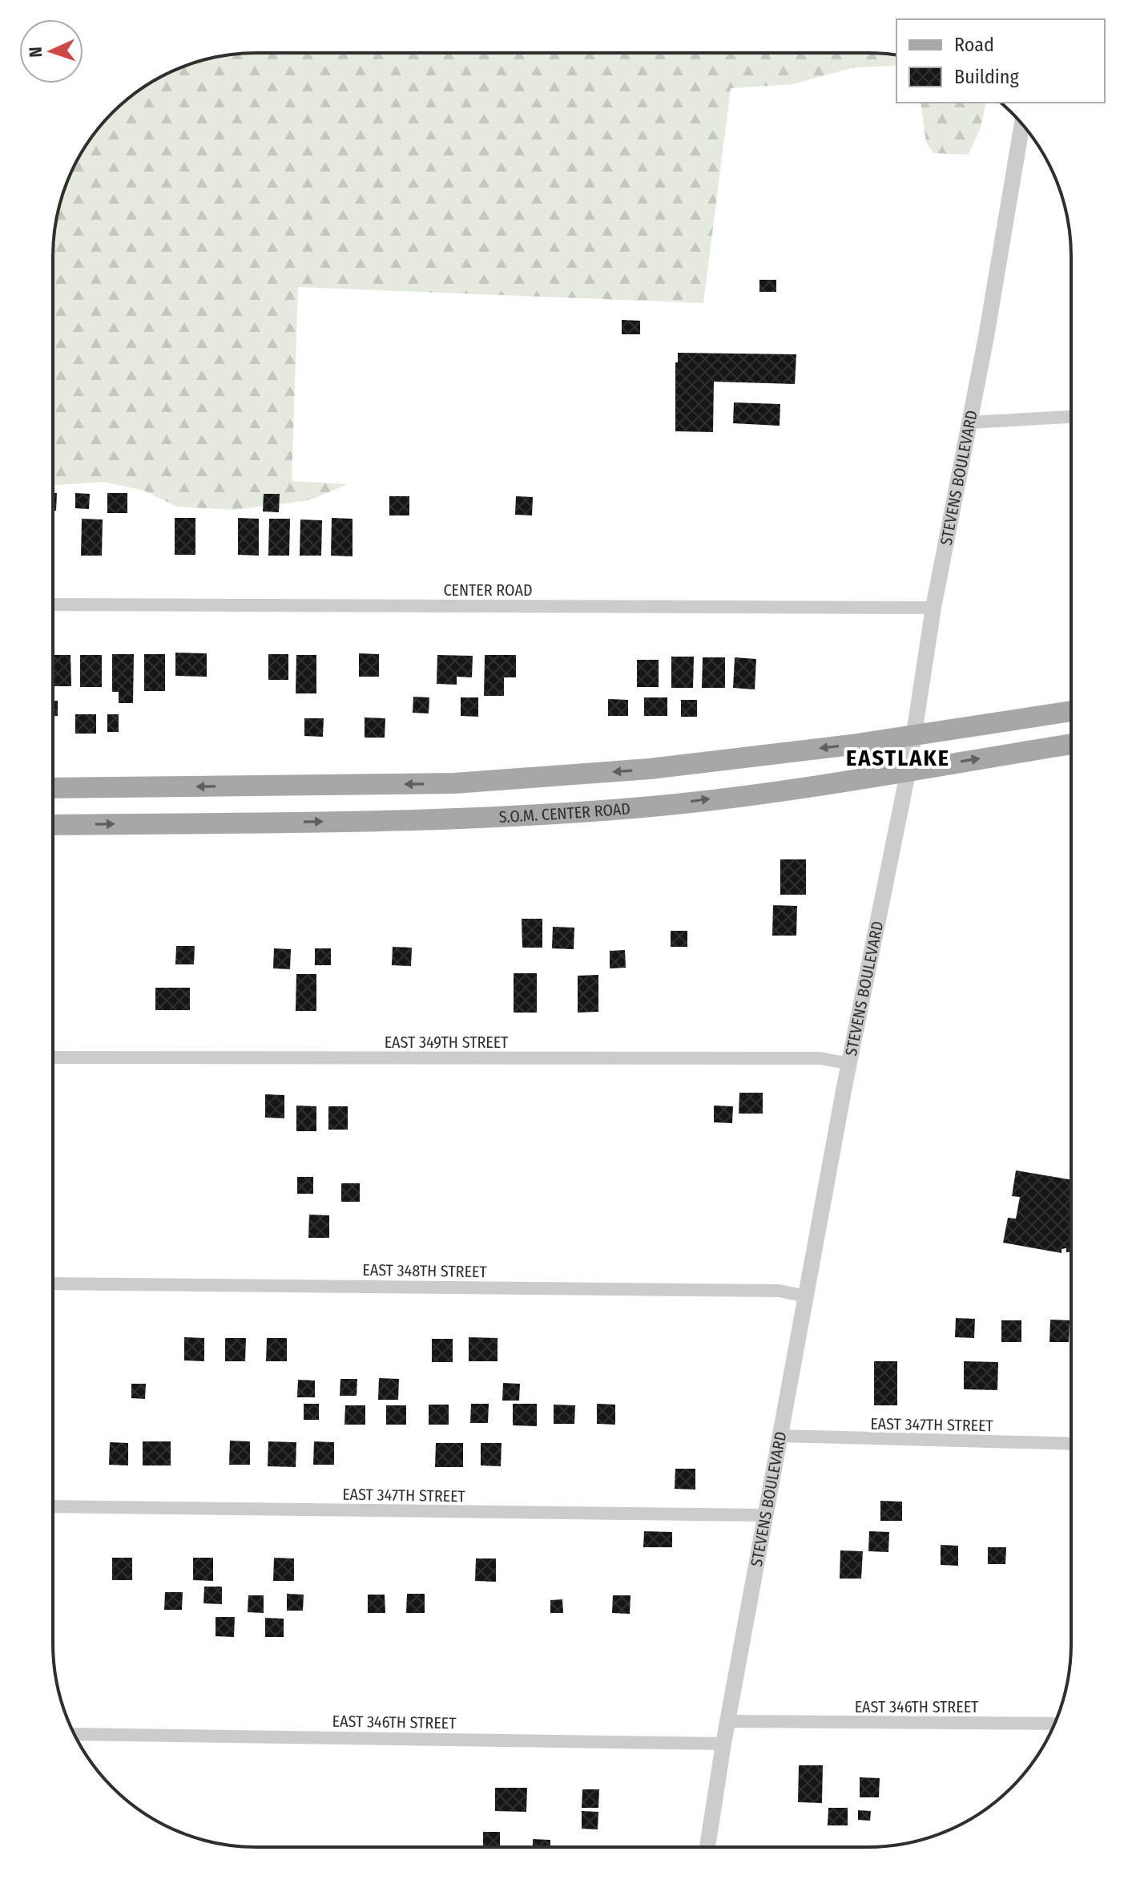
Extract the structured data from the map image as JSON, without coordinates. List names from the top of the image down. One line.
{"streets":{"main road":["S.O.M. CENTER ROAD"],"street":["STEVENS BOULEVARD","CENTER ROAD","EAST 349TH STREET","EAST 348TH STREET","EAST 347TH STREET","EAST 346TH STREET"]},"crossings":[["STEVENS BOULEVARD","CENTER ROAD"],["STEVENS BOULEVARD","S.O.M. CENTER ROAD"],["STEVENS BOULEVARD","EAST 349TH STREET"],["STEVENS BOULEVARD","EAST 348TH STREET"],["STEVENS BOULEVARD","EAST 347TH STREET"],["STEVENS BOULEVARD","EAST 346TH STREET"]],"districts":["EASTLAKE"],"legend":["Road","Building"],"north":"left"}
